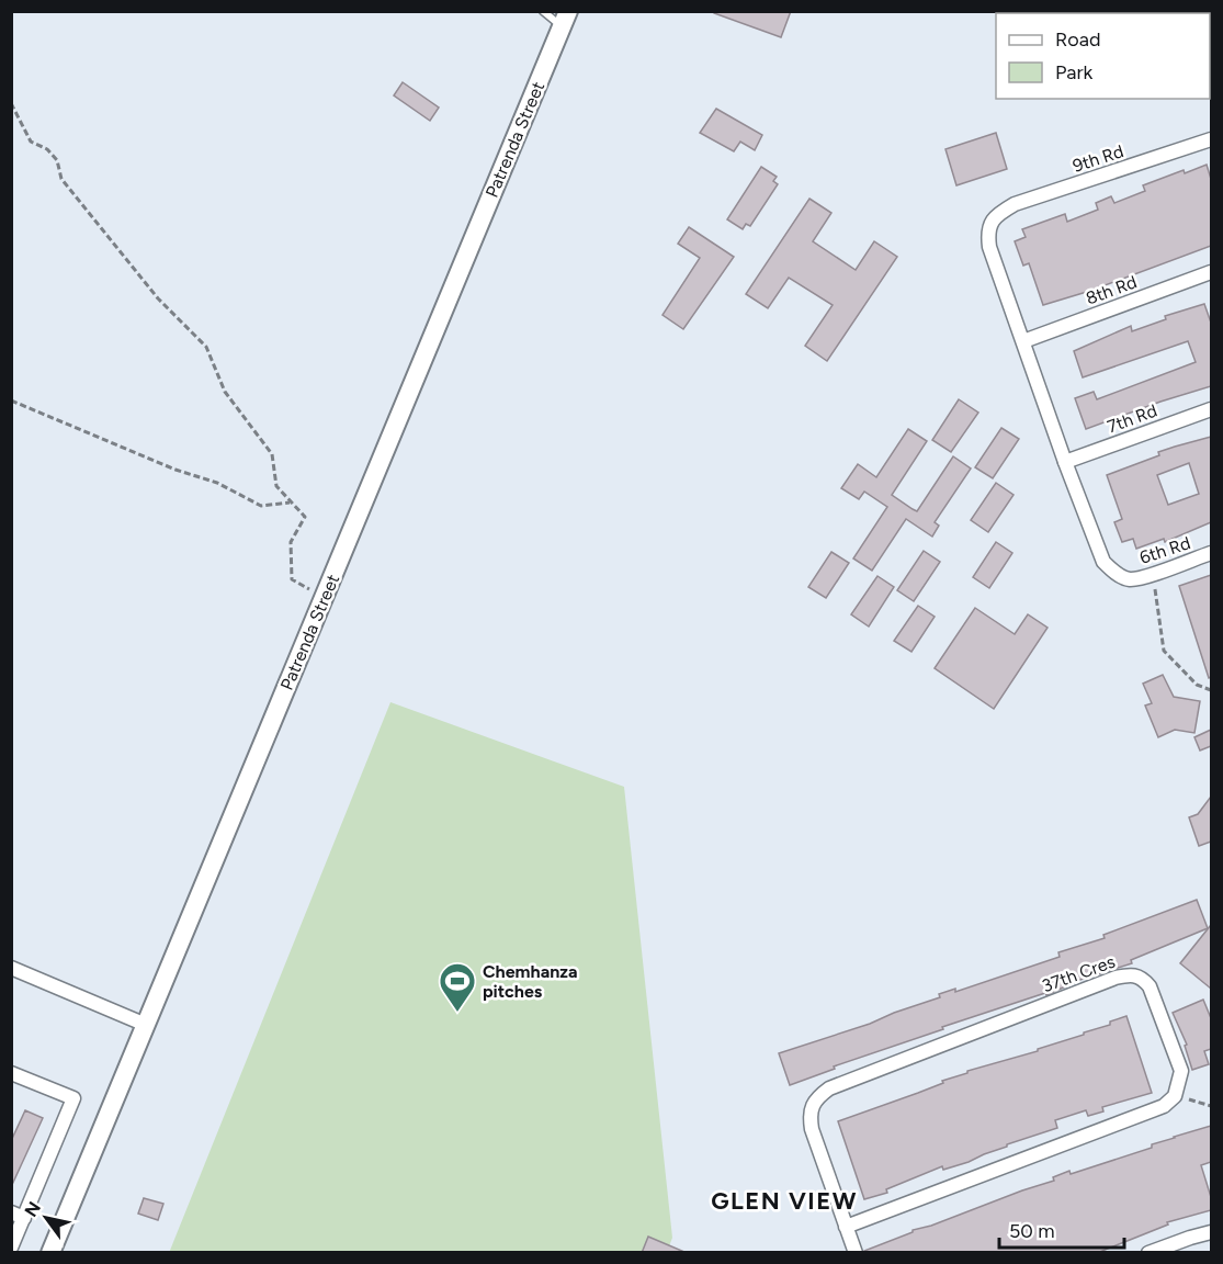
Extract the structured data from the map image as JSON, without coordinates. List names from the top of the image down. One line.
{"streets":{"street":["Patrenda Street","9th Rd","8th Rd","7th Rd","6th Rd","37th Cres"]},"crossings":[["9th Rd","8th Rd"],["7th Rd","6th Rd"]],"districts":["GLEN VIEW"],"places":{"sports":["Chemhanza pitches"]},"legend":["Road","Park"],"scale_bar":"50 m","north":"top left"}
